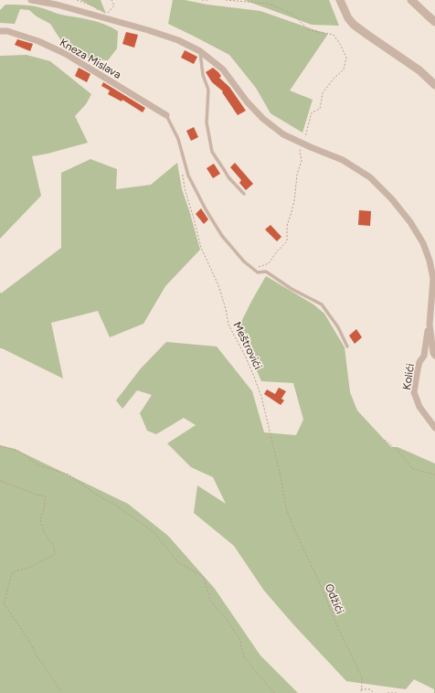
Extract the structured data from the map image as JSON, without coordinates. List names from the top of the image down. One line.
{"streets":{"street":["Kneza Mislava","Kolići"],"path":["Meštrovići","Odžići"]},"crossings":[["Meštrovići","Odžići"]]}
